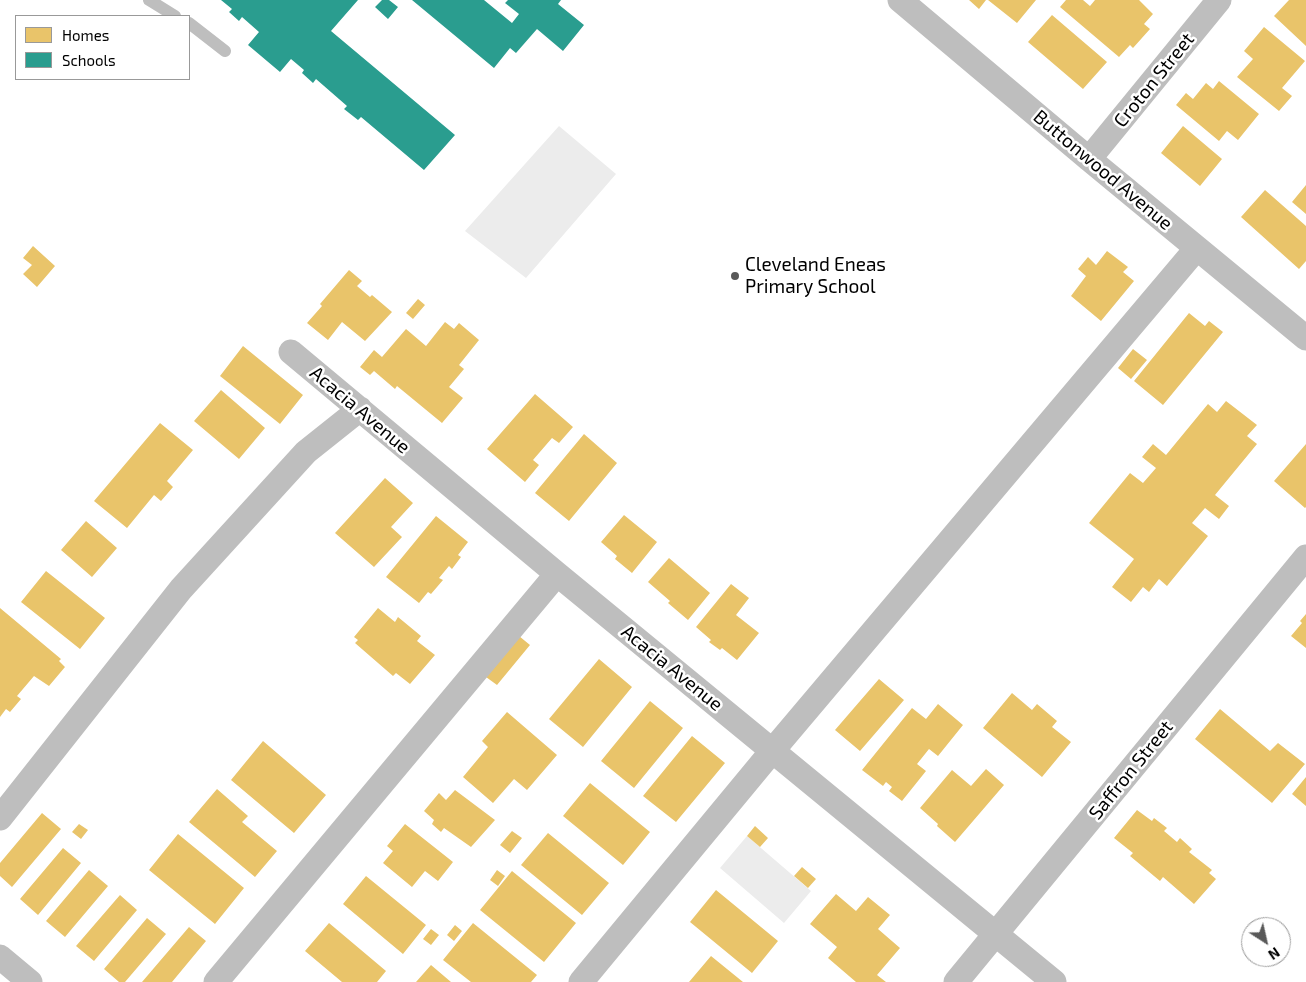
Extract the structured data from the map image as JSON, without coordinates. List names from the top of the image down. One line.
{"streets":{"street":["Croton Street","Buttonwood Avenue","Acacia Avenue","Saffron Street"]},"crossings":[["Croton Street","Buttonwood Avenue"],["Acacia Avenue","Saffron Street"]],"places":["Cleveland Eneas Primary School"],"legend":["Homes","Schools"],"north":"bottom right"}
